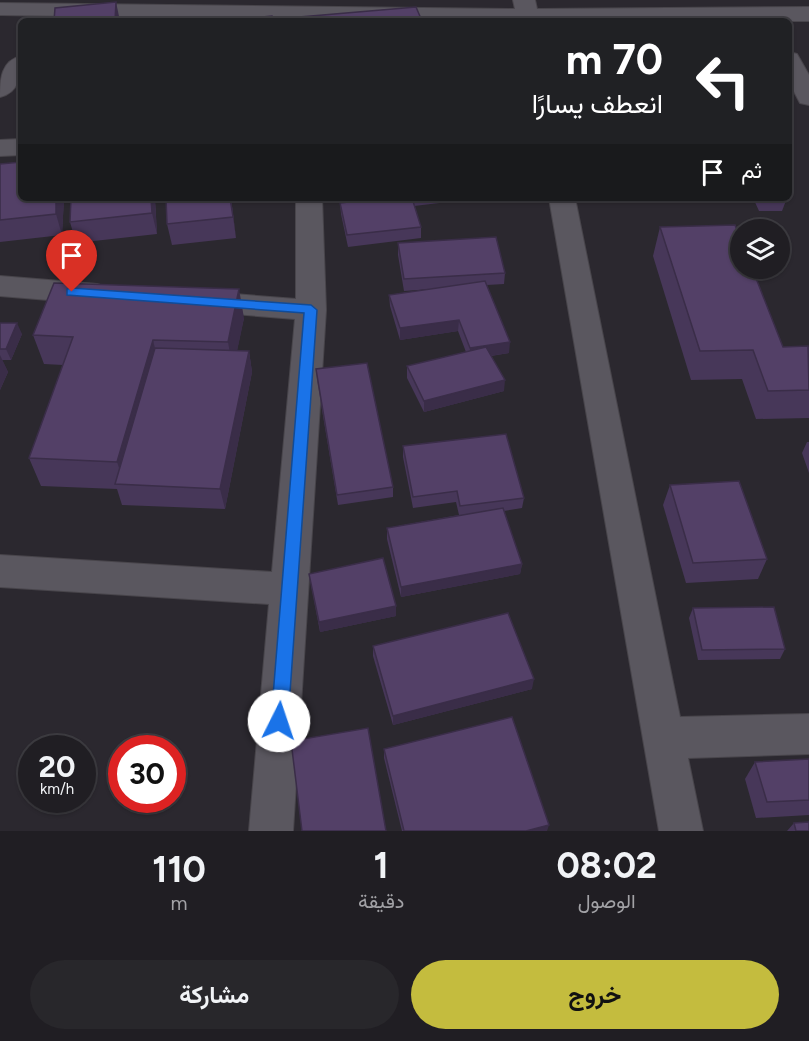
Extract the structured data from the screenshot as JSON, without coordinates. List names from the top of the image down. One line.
{"page":{"turn":["70 m","انعطف يسارًا"],"then":"ثم","speed":"20 km/h","limit":"30","eta":["08:02","الوصول","1","دقيقة","110","m"],"buttons":["خروج","مشاركة"]}}
